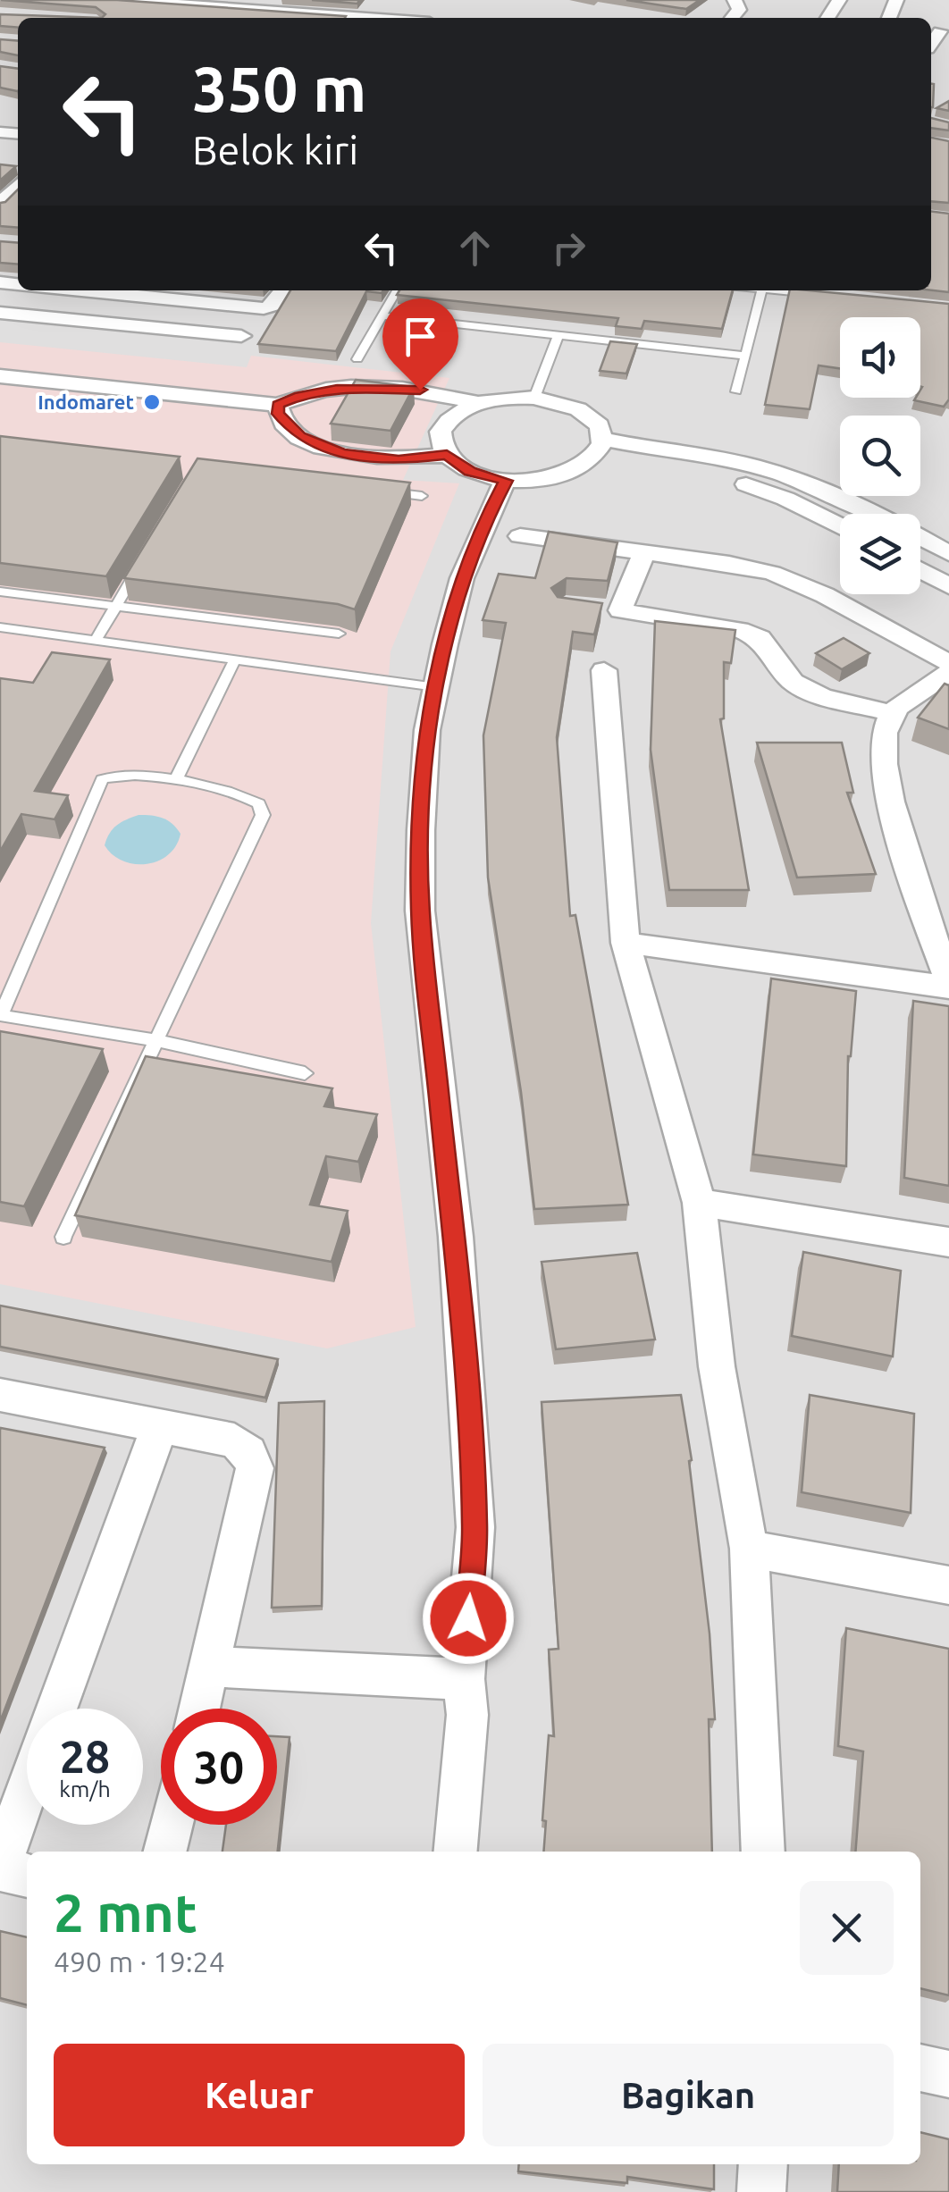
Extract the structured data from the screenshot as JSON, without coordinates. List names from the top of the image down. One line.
{"places":["Indomaret"],"page":{"turn":["350 m","Belok kiri"],"speed":"28 km/h","limit":"30","heading":["2 mnt","490 m · 19:24"],"buttons":["Keluar","Bagikan"]}}
